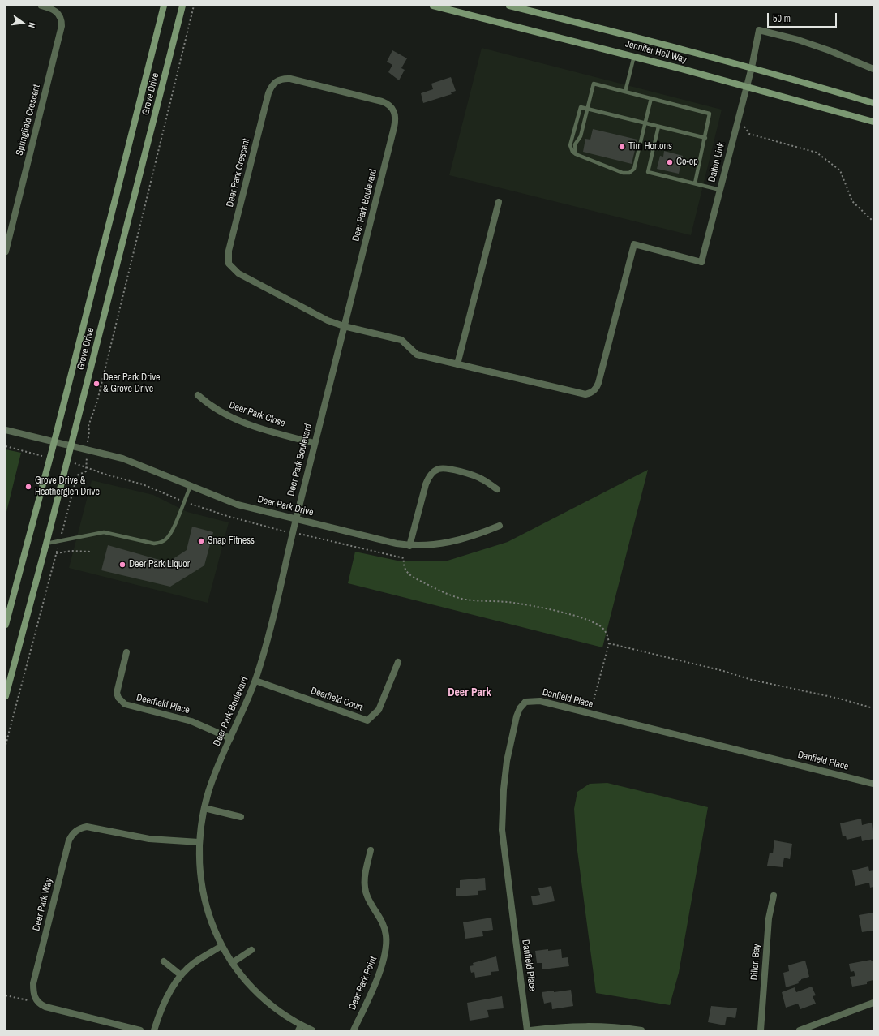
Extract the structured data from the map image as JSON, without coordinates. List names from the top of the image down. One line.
{"streets":{"main road":["Jennifer Heil Way","Grove Drive"],"street":["Springfield Crescent","Dalton Link","Deer Park Crescent","Deer Park Boulevard","Deer Park Close","Deer Park Drive","Danfield Place","Deerfield Court","Deerfield Place","Deer Park Way","Dillon Bay","Deer Park Point"]},"crossings":[["Jennifer Heil Way","Dalton Link"],["Grove Drive","Deer Park Drive"],["Dalton Link","Deer Park Crescent"],["Deer Park Crescent","Deer Park Boulevard"],["Deer Park Boulevard","Deer Park Close"],["Deer Park Boulevard","Deer Park Drive"],["Deer Park Boulevard","Deerfield Court"],["Deer Park Boulevard","Deerfield Place"],["Deer Park Boulevard","Deer Park Way"]],"districts":["Deer Park"],"places":["Tim Hortons","Co-op","Deer Park Drive & Grove Drive","Grove Drive & Heatherglen Drive","Snap Fitness","Deer Park Liquor"],"scale_bar":"50 m","north":"right"}
